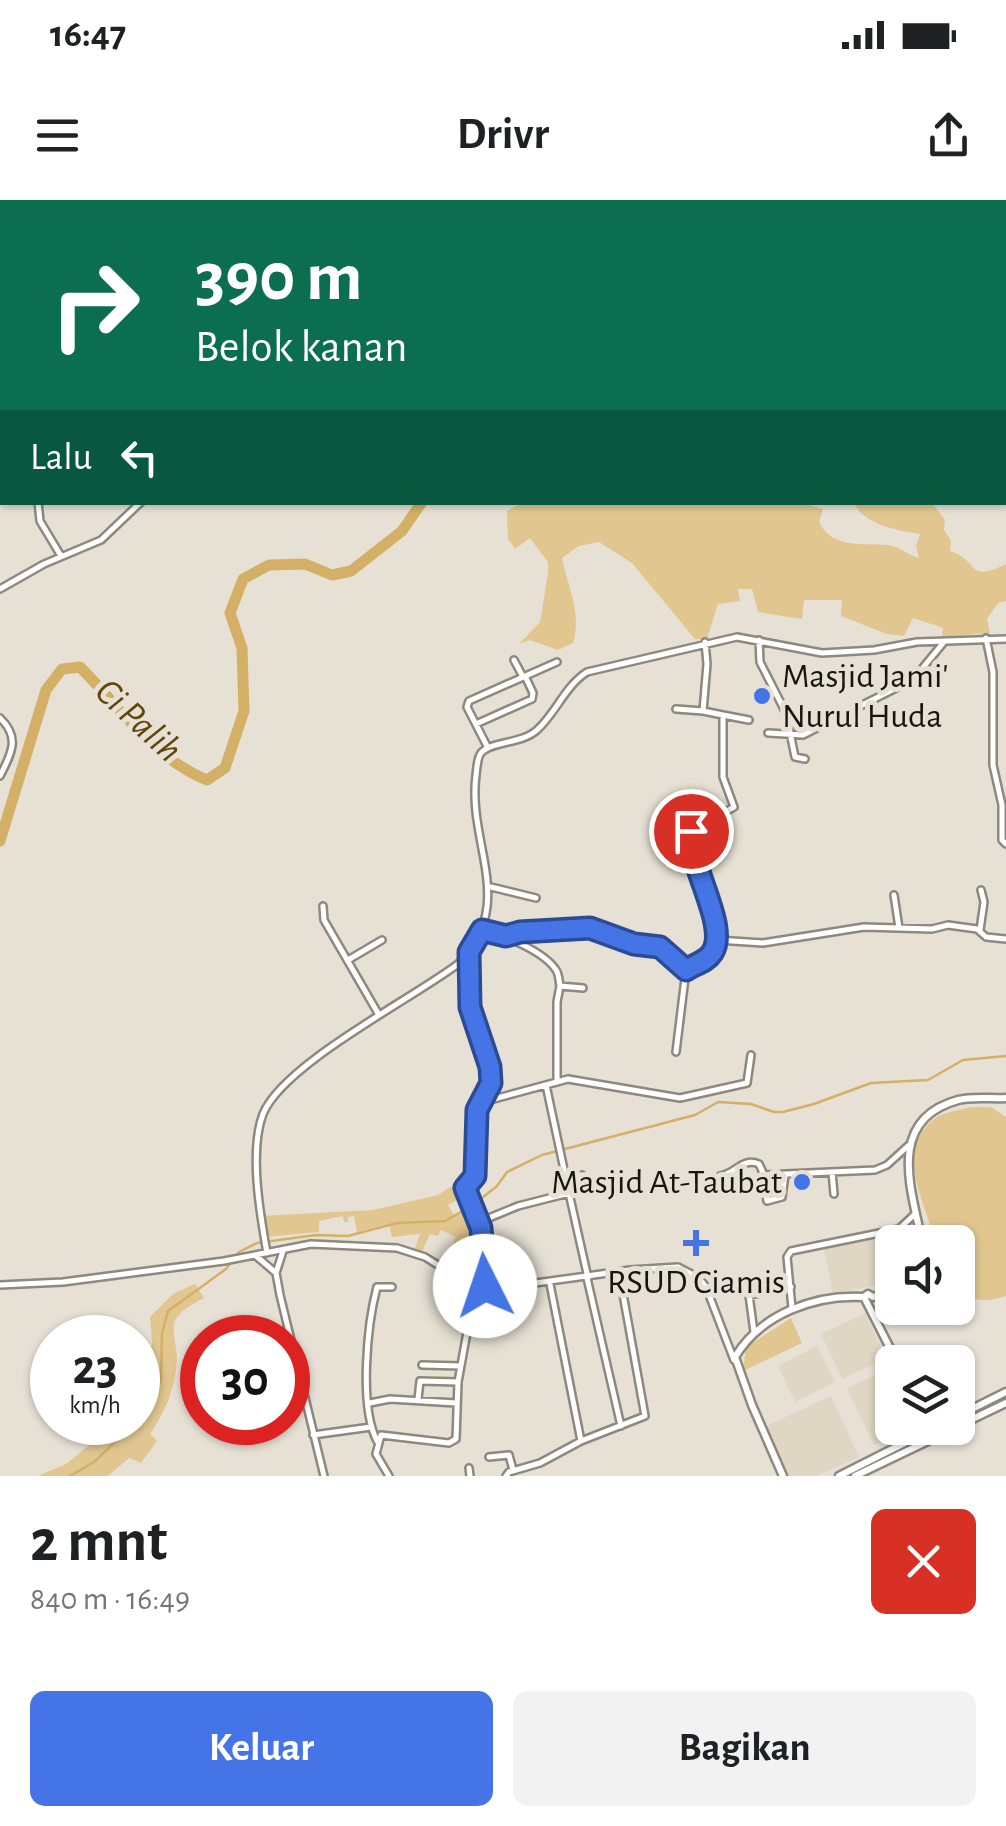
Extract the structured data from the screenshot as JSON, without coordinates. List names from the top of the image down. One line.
{"water":["Ci Palih"],"places":{"other":["Masjid Jami' Nurul Huda","Masjid At-Taubat"],"health":["RSUD Ciamis"]},"page":{"status":"16:47","header":"Drivr","turn":["390 m","Belok kanan"],"then":"Lalu","speed":"23 km/h","limit":"30","heading":["2 mnt","840 m · 16:49"],"buttons":["Keluar","Bagikan"]}}
